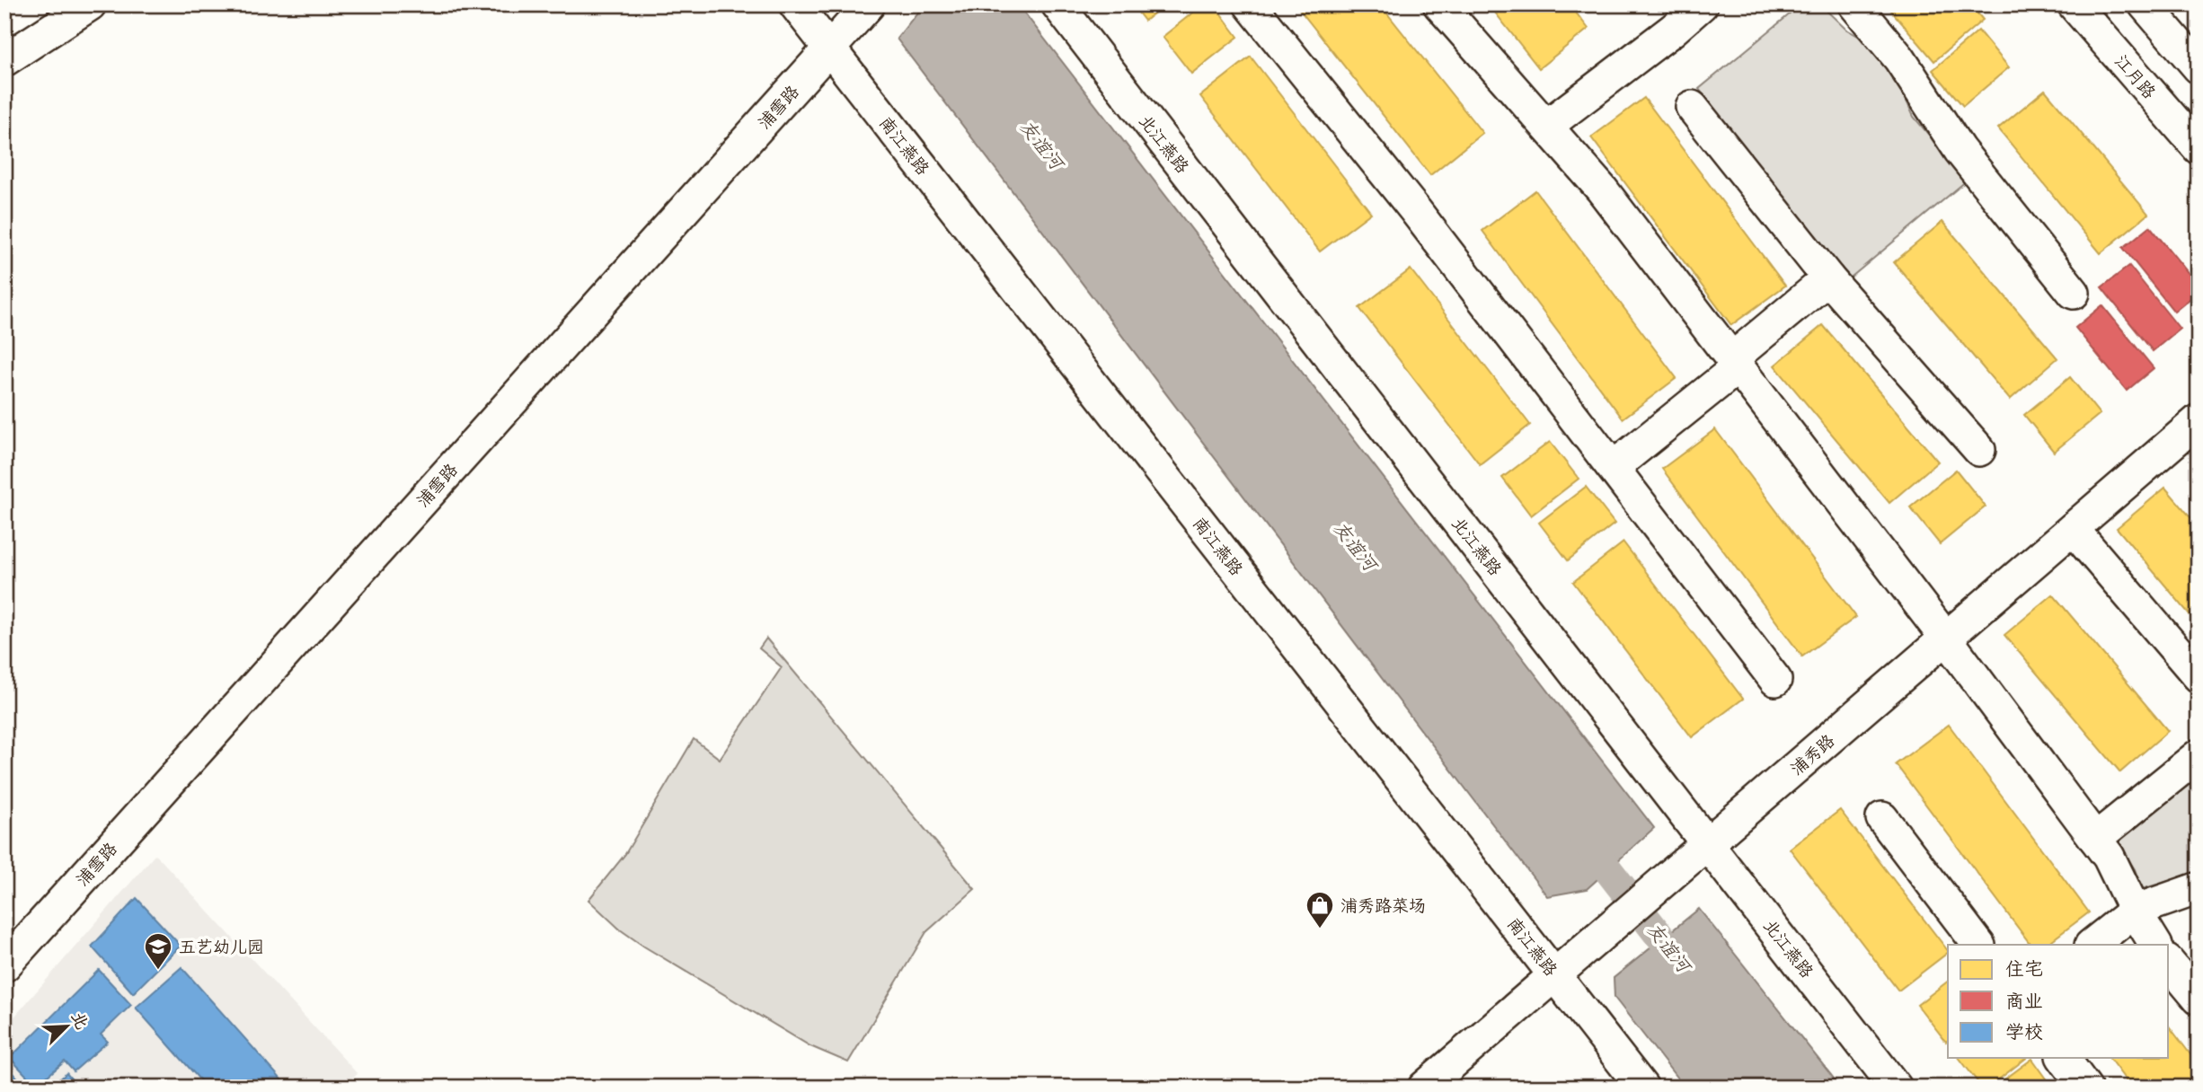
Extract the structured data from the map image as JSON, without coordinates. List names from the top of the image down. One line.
{"streets":{"street":["江月路","浦雪路","北江燕路","南江燕路","浦秀路"]},"crossings":[["浦雪路","南江燕路"],["北江燕路","浦秀路"],["南江燕路","浦秀路"]],"water":["友谊河"],"places":{"shop":["浦秀路菜场"],"school or university":["五艺幼儿园"]},"legend":["住宅","商业","学校"],"north":"top right"}
